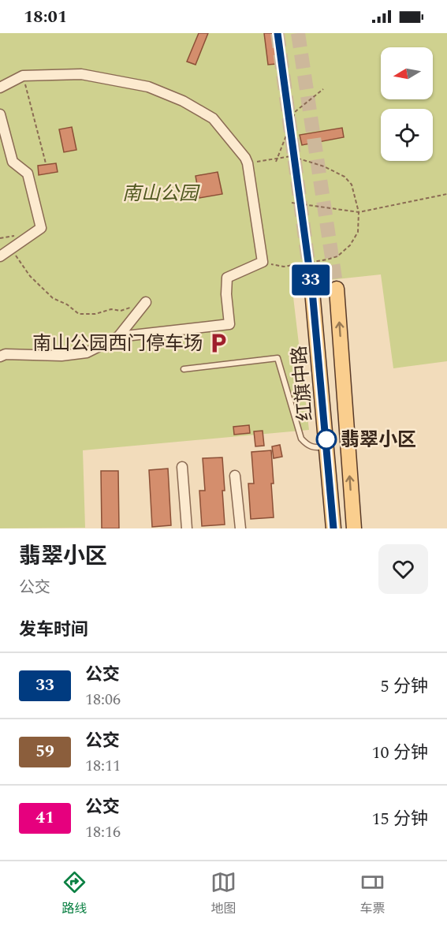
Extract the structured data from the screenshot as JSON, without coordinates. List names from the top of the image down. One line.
{"streets":{"main road":["红旗中路"]},"parks":["南山公园"],"places":{"parking":["南山公园西门停车场"],"other":["翡翠小区"]},"lines":["bus line 33"],"north":"left","page":{"status":"18:01","on_map":"33","heading":[["翡翠小区","公交"],"发车时间"],"list":[{"mark":"33","name":"公交","note":"18:06","value":"5 分钟"},{"mark":"59","name":"公交","note":"18:11","value":"10 分钟"},{"mark":"41","name":"公交","note":"18:16","value":"15 分钟"}],"tabs":["路线","地图","车票"]}}
